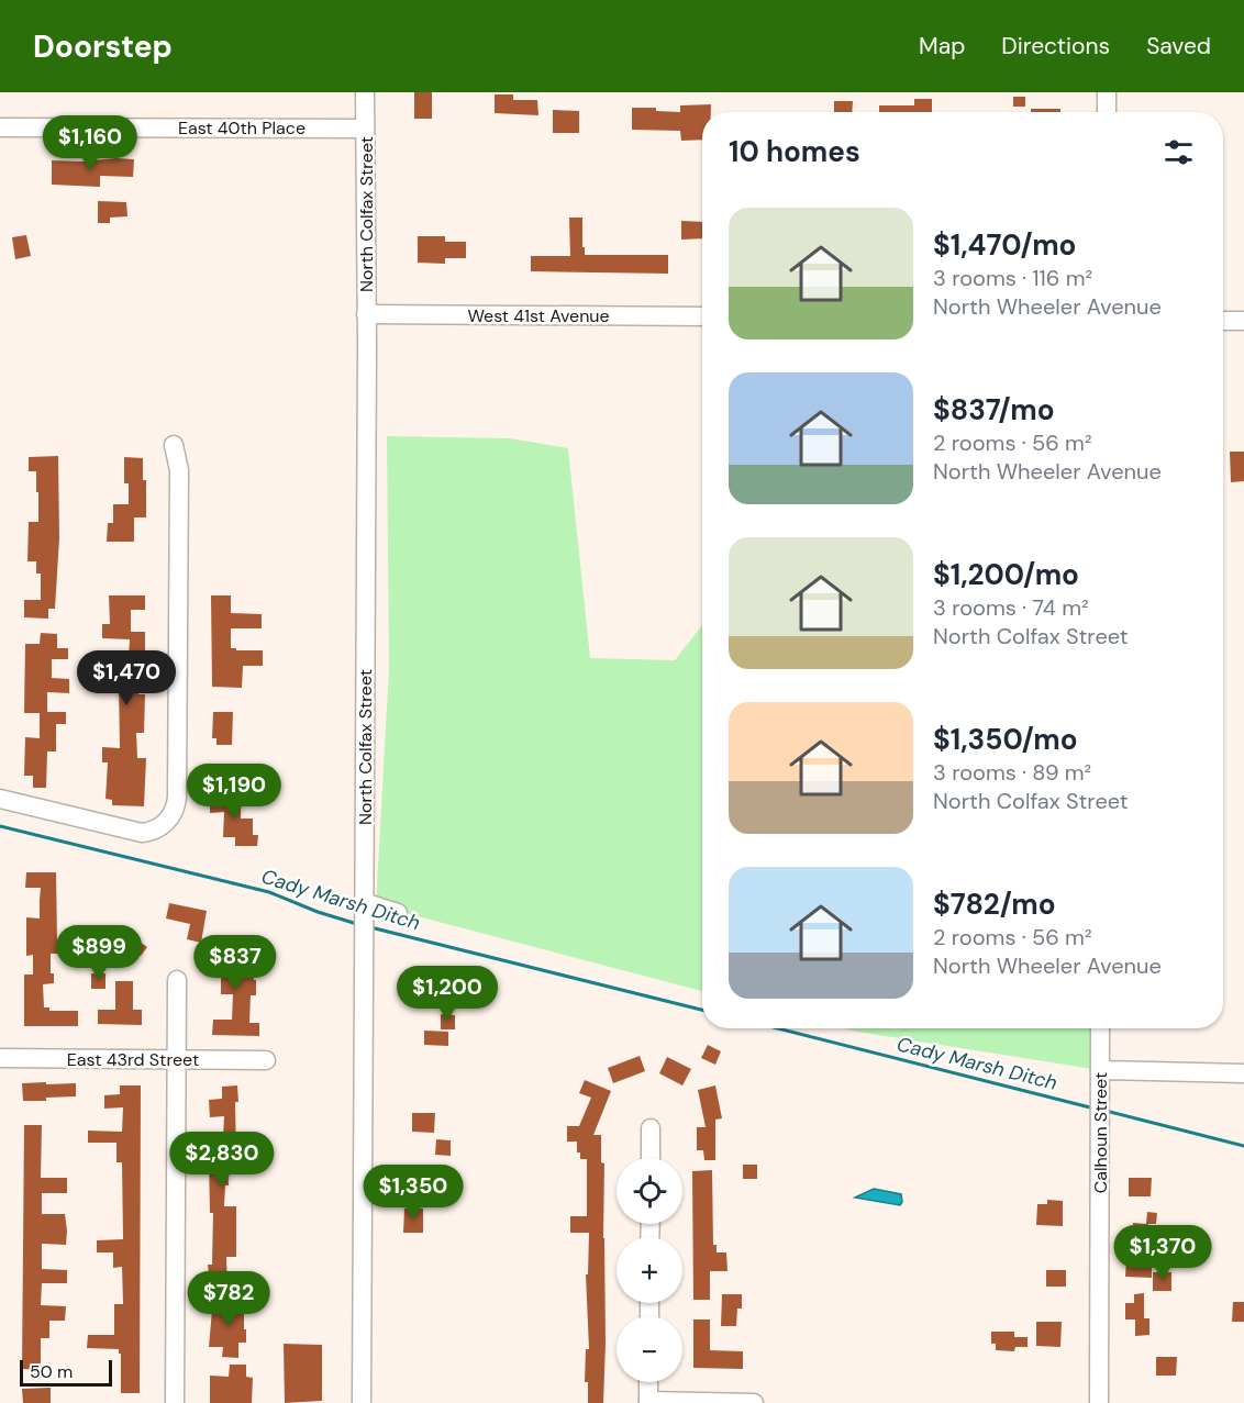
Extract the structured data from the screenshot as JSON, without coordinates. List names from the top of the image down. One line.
{"streets":{"street":["East 40th Place","North Colfax Street","West 41st Avenue","East 43rd Street","Calhoun Street"]},"crossings":[["East 40th Place","North Colfax Street"],["North Colfax Street","West 41st Avenue"]],"water":["Cady Marsh Ditch"],"scale_bar":"50 m","page":{"header":"Doorstep","nav":["Map","Directions","Saved"],"heading":"10 homes","price":["$1,160","$1,470","$1,190","$899","$837","$1,200","$2,830","$1,350","$1,370","$782"],"list":[{"name":"$1,470/mo","note":"3 rooms · 116 m² · North Wheeler Avenue"},{"name":"$837/mo","note":"2 rooms · 56 m² · North Wheeler Avenue"},{"name":"$1,200/mo","note":"3 rooms · 74 m² · North Colfax Street"},{"name":"$1,350/mo","note":"3 rooms · 89 m² · North Colfax Street"},{"name":"$782/mo","note":"2 rooms · 56 m² · North Wheeler Avenue"}],"map_buttons":["+","−"],"scale":"50 m"}}
